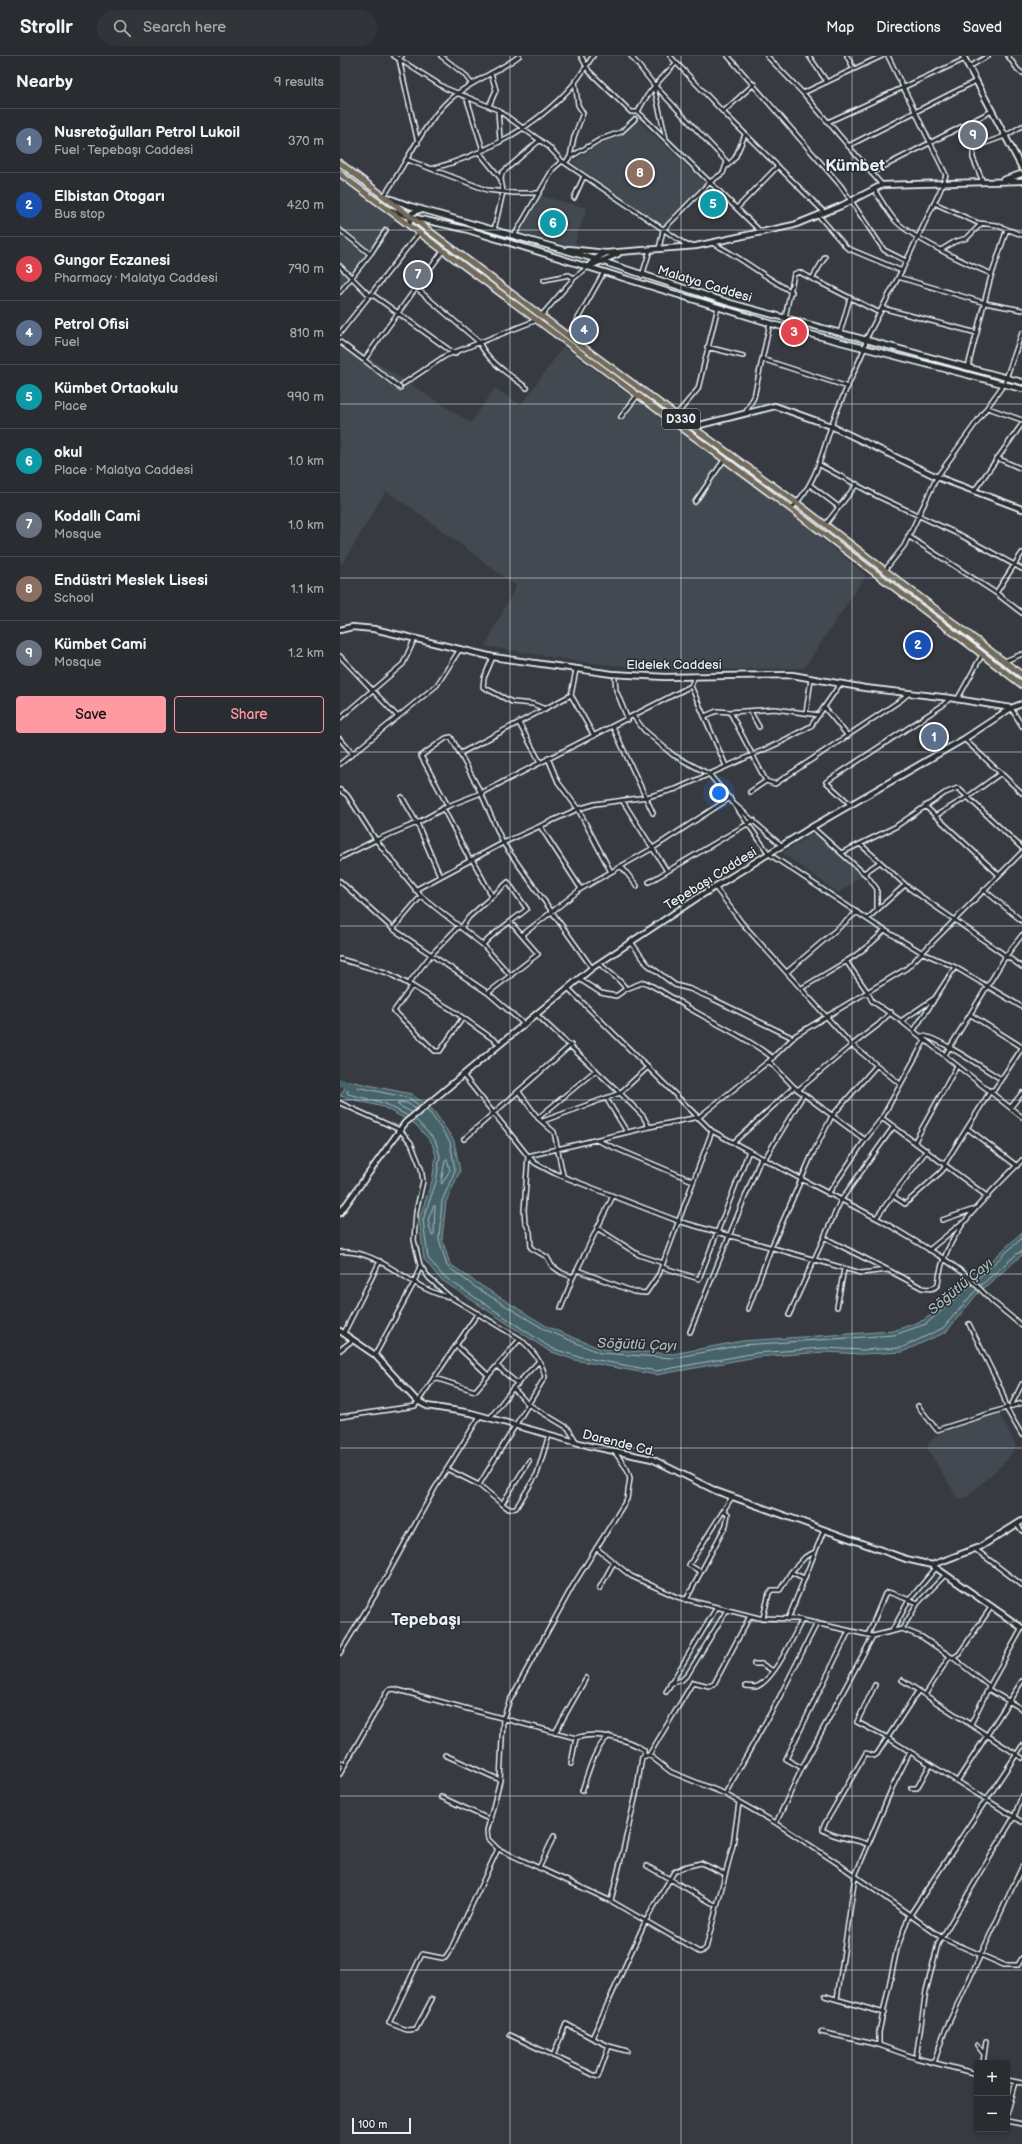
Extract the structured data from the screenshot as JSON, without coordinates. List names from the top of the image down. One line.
{"streets":{"main road":["D330"],"street":["Malatya Caddesi","Eldelek Caddesi","Tepebaşı Caddesi","Darende Cd."]},"crossings":[["Malatya Caddesi","D330"],["Eldelek Caddesi","Tepebaşı Caddesi"]],"districts":["Kümbet","Tepebaşı"],"water":["Söğütlü Çayı"],"scale_bar":"100 m","page":{"header":"Strollr","search":"Search here","nav":["Map","Directions","Saved"],"heading":["Nearby","9 results"],"list":[{"mark":"1","name":"Nusretoğulları Petrol Lukoil","note":"Fuel · Tepebaşı Caddesi","value":"370 m"},{"mark":"2","name":"Elbistan Otogarı","note":"Bus stop","value":"420 m"},{"mark":"3","name":"Gungor Eczanesi","note":"Pharmacy · Malatya Caddesi","value":"790 m"},{"mark":"4","name":"Petrol Ofisi","note":"Fuel","value":"810 m"},{"mark":"5","name":"Kümbet Ortaokulu","note":"Place","value":"990 m"},{"mark":"6","name":"okul","note":"Place · Malatya Caddesi","value":"1.0 km"},{"mark":"7","name":"Kodallı Cami","note":"Mosque","value":"1.0 km"},{"mark":"8","name":"Endüstri Meslek Lisesi","note":"School","value":"1.1 km"},{"mark":"9","name":"Kümbet Cami","note":"Mosque","value":"1.2 km"}],"pins":["9","8","5","6","7","4","3","2","1"],"buttons":["Save","Share"],"map_buttons":["+","−"],"scale":"100 m"}}
